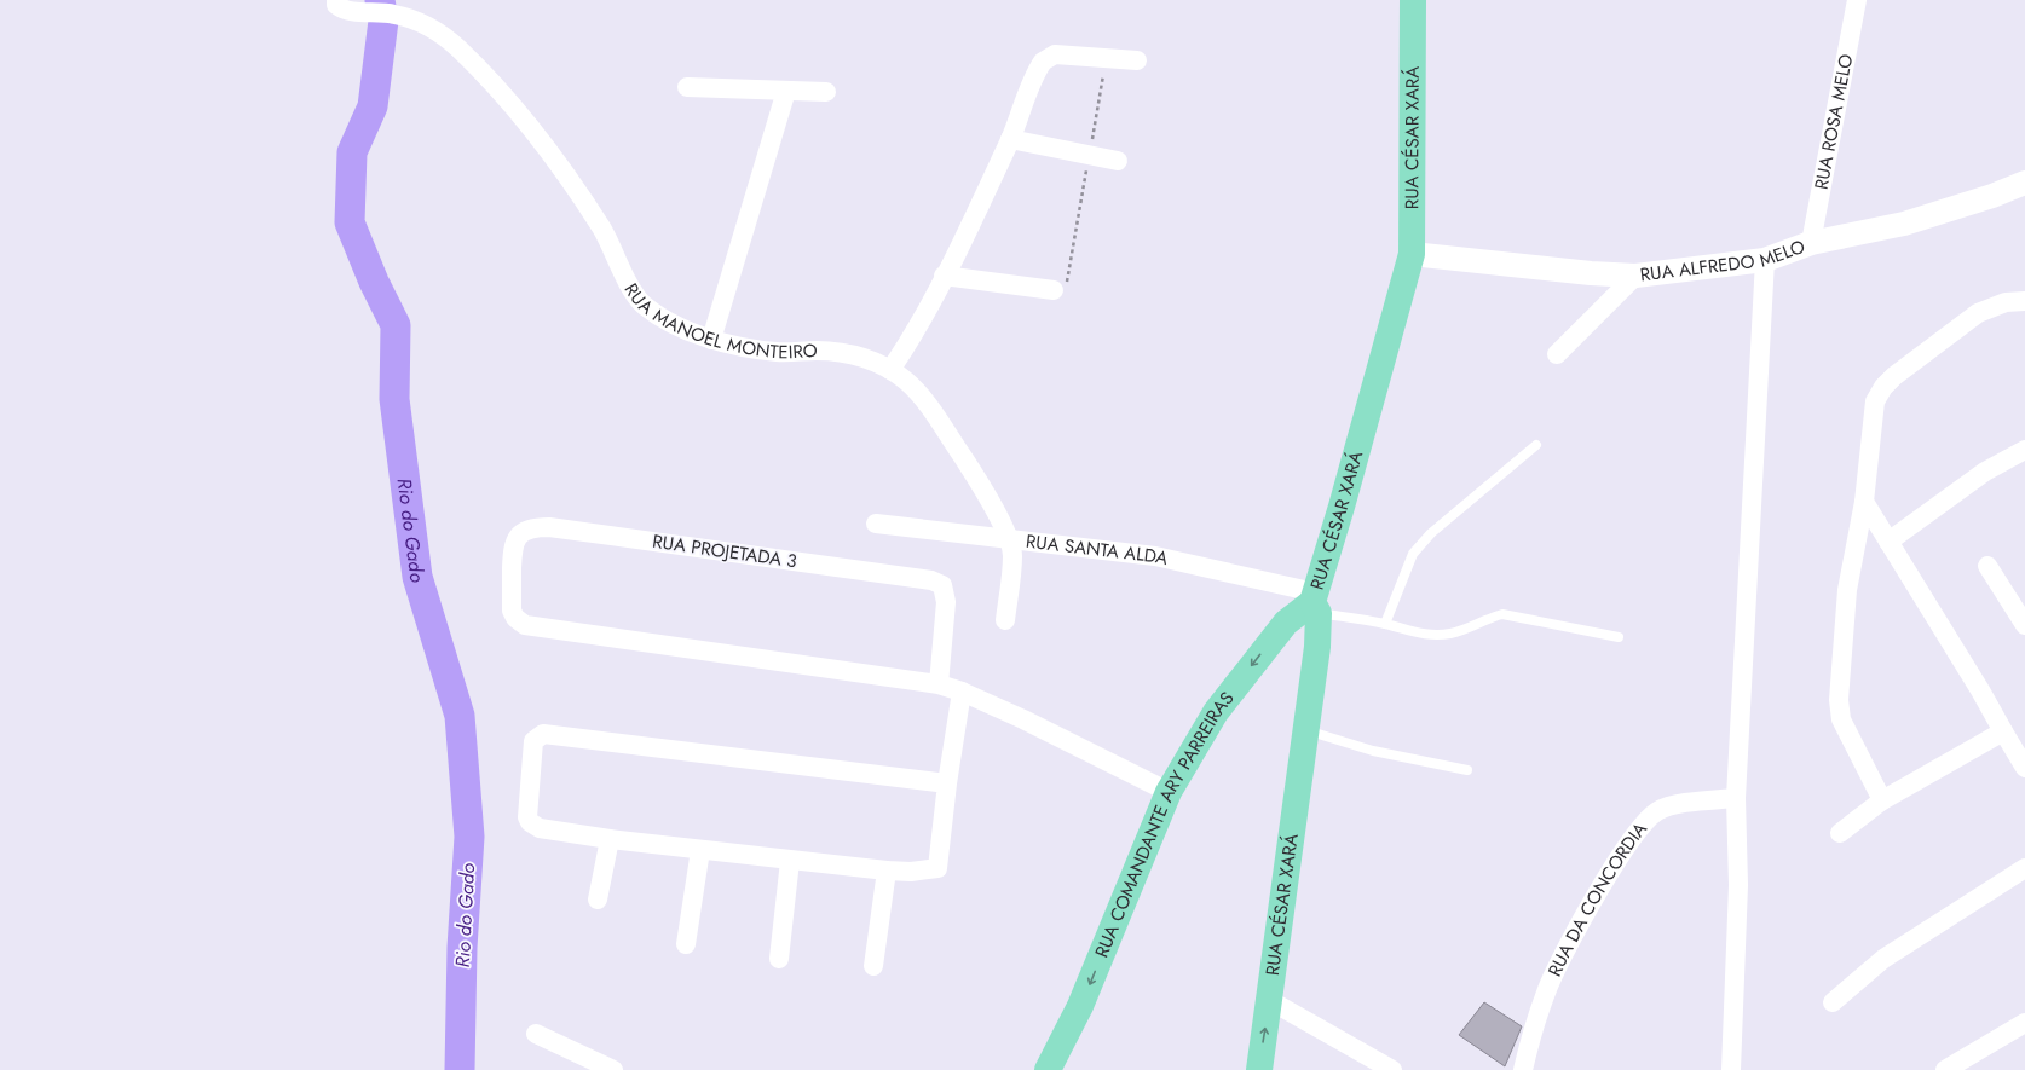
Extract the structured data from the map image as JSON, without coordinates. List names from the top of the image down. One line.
{"streets":{"main road":["RUA CÉSAR XARÁ","RUA COMANDANTE ARY PARREIRAS"],"street":["RUA ROSA MELO","RUA ALFREDO MELO","RUA MANOEL MONTEIRO","RUA PROJETADA 3","RUA SANTA ALDA","RUA DA CONCORDIA"]},"crossings":[["RUA ROSA MELO","RUA ALFREDO MELO"],["RUA CÉSAR XARÁ","RUA ALFREDO MELO"],["RUA CÉSAR XARÁ","RUA SANTA ALDA"],["RUA CÉSAR XARÁ","RUA COMANDANTE ARY PARREIRAS"],["RUA MANOEL MONTEIRO","RUA SANTA ALDA"],["RUA SANTA ALDA","RUA COMANDANTE ARY PARREIRAS"]],"one_way":["RUA COMANDANTE ARY PARREIRAS"],"water":["Rio do Gado"]}
